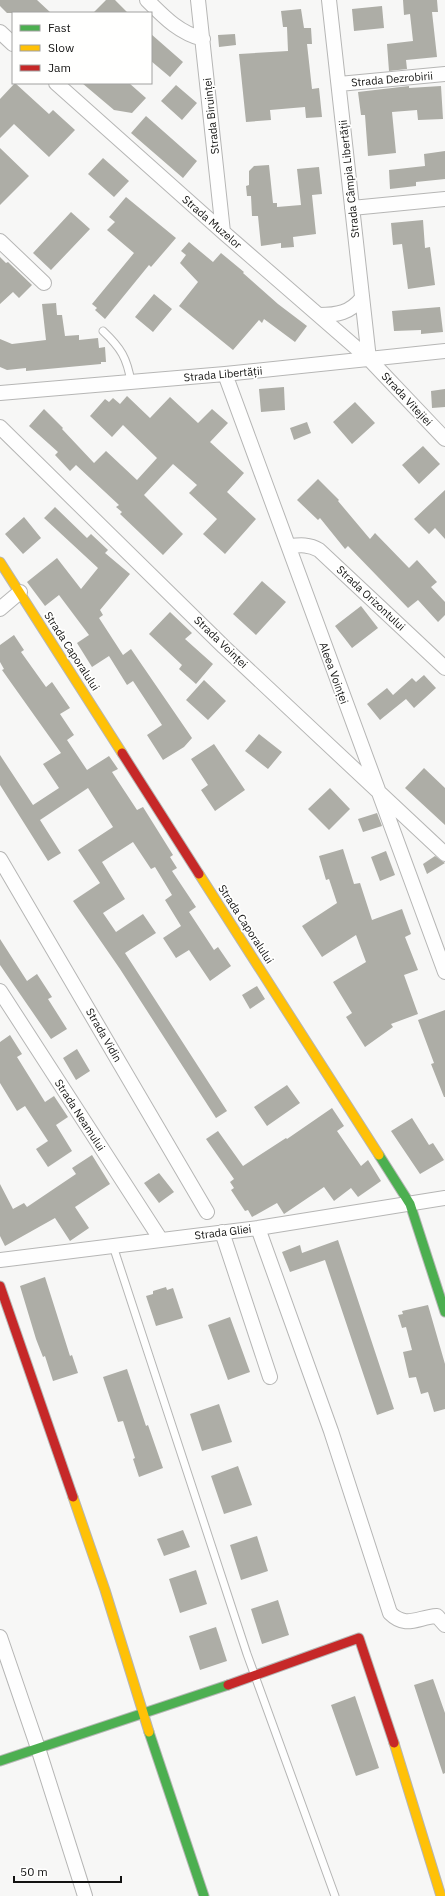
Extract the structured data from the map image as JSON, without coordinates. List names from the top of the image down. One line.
{"streets":{"street":["Strada Dezrobirii","Strada Biruinței","Strada Câmpia Libertății","Strada Muzelor","Strada Libertății","Strada Vitejiei","Strada Orizontului","Strada Voinței","Strada Caporalului","Aleea Voinței","Strada Vidin","Strada Neamului","Strada Gliei"]},"crossings":[["Strada Dezrobirii","Strada Câmpia Libertății"],["Strada Biruinței","Strada Muzelor"],["Strada Câmpia Libertății","Strada Muzelor"],["Strada Câmpia Libertății","Strada Libertății"],["Strada Câmpia Libertății","Strada Vitejiei"],["Strada Muzelor","Strada Libertății"],["Strada Muzelor","Strada Vitejiei"],["Strada Libertății","Strada Vitejiei"],["Strada Libertății","Aleea Voinței"],["Strada Orizontului","Aleea Voinței"],["Strada Voinței","Aleea Voinței"],["Strada Caporalului","Strada Gliei"],["Strada Neamului","Strada Gliei"]],"legend":["Fast","Slow","Jam"],"scale_bar":"50 m"}
